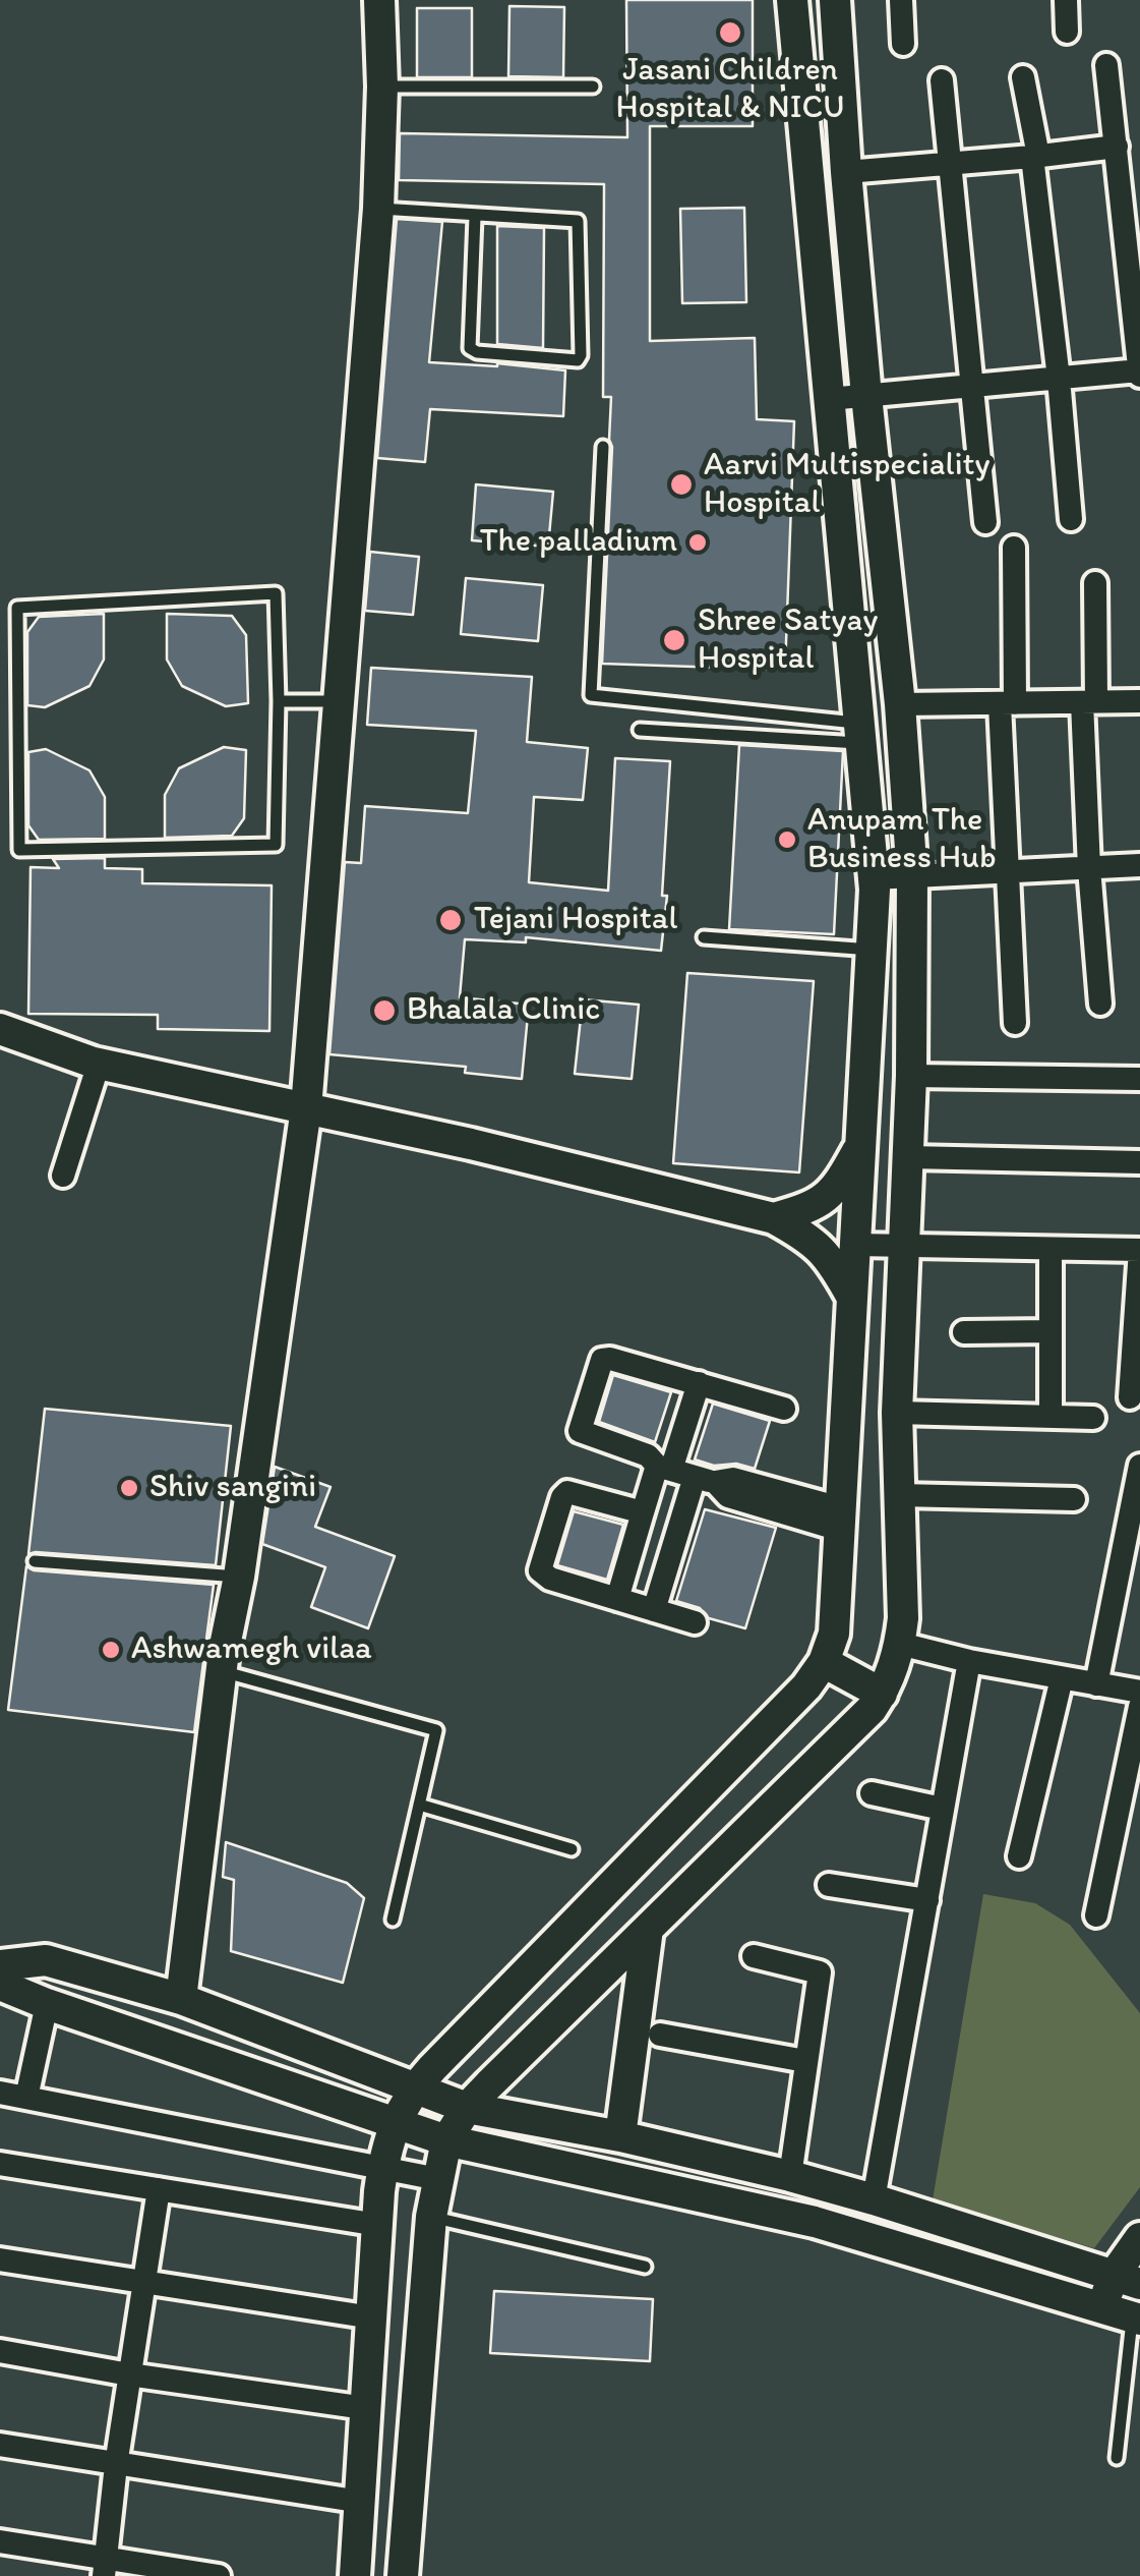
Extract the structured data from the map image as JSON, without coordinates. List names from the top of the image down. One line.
{"places":["Jasani Children Hospital & NICU","Aarvi Multispeciality Hospital","The palladium","Shree Satyay Hospital","Anupam The Business Hub","Tejani Hospital","Bhalala Clinic","Shiv sangini","Ashwamegh vilaa"]}
